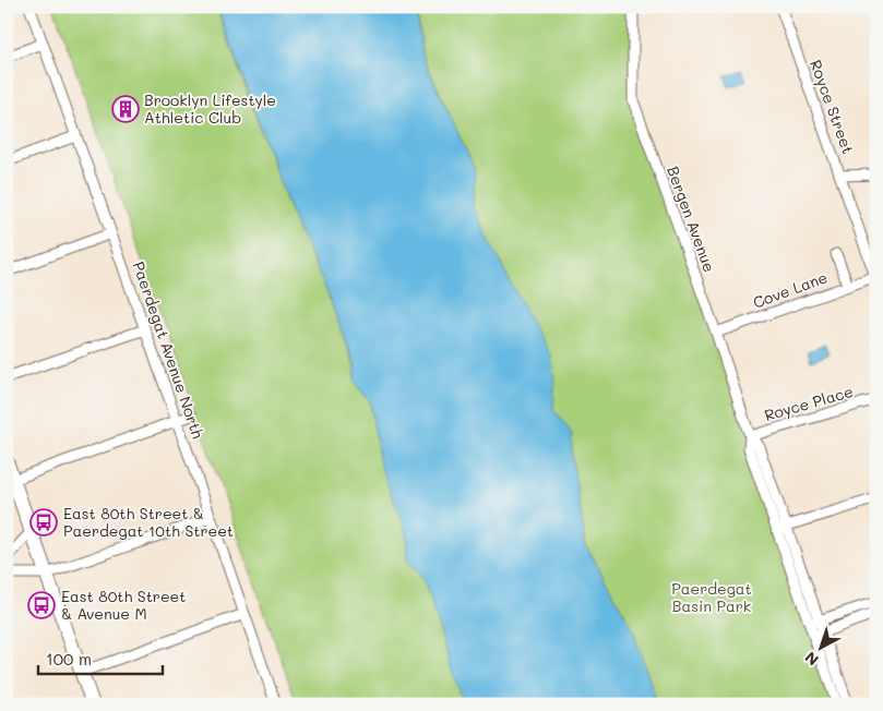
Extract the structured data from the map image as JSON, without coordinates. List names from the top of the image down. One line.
{"streets":{"street":["Royce Street","Bergen Avenue","Cove Lane","Paerdegat Avenue North","Royce Place"]},"crossings":[["Royce Street","Cove Lane"],["Bergen Avenue","Cove Lane"],["Bergen Avenue","Royce Place"]],"parks":["Paerdegat Basin Park"],"places":{"building":["Brooklyn Lifestyle Athletic Club"],"bus stop":["East 80th Street & Paerdegat 10th Street","East 80th Street & Avenue M"]},"scale_bar":"100 m","north":"bottom left"}
